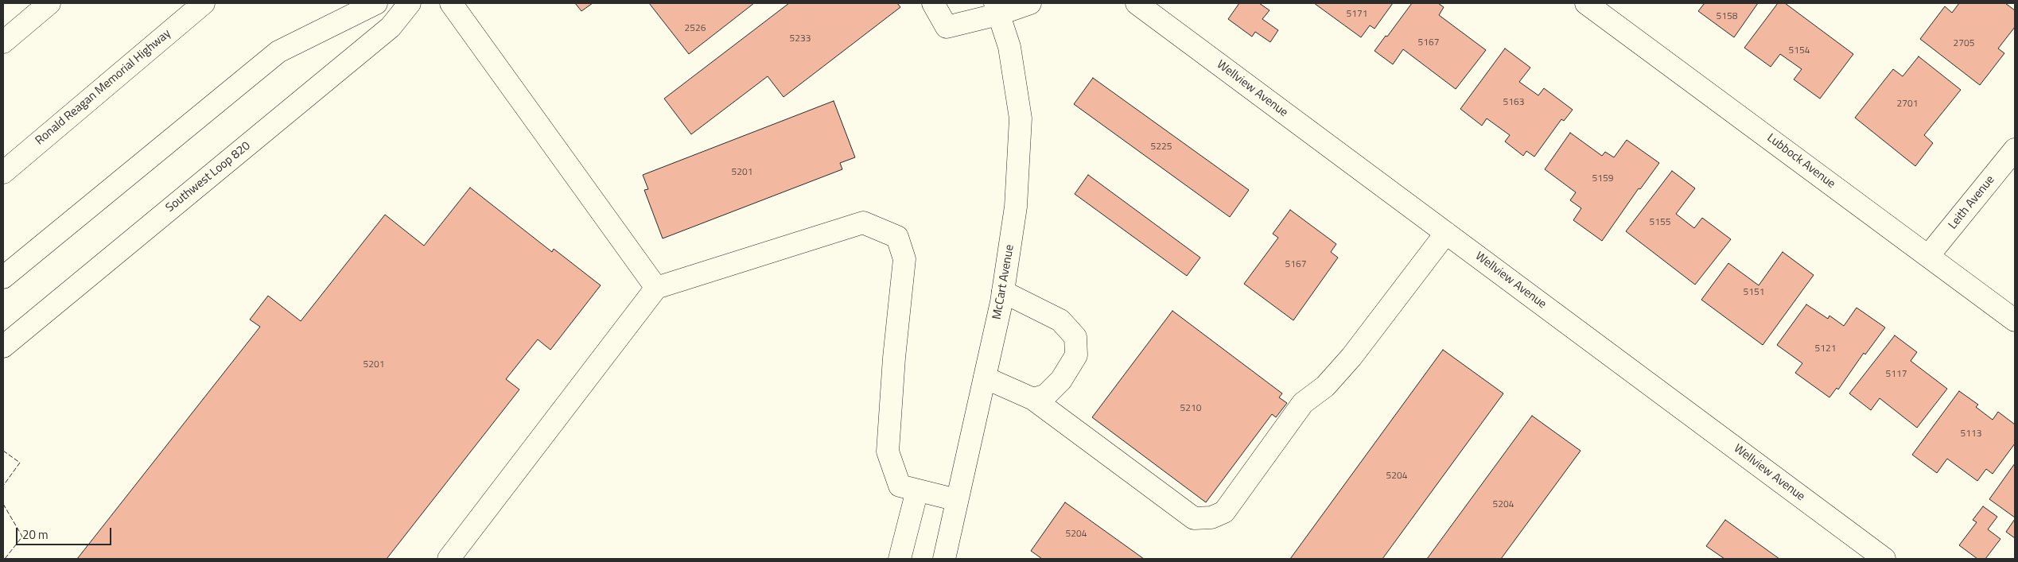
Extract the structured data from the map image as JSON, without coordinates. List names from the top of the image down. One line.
{"streets":{"main road":["Ronald Reagan Memorial Highway","Wellview Avenue","Lubbock Avenue","Southwest Loop 820","Leith Avenue","McCart Avenue"]},"crossings":[["Lubbock Avenue","Leith Avenue"]],"house_numbers":["5171","5158","2526","5233","5167","2705","5154","5163","2701","5225","5201","5159","5155","5167","5151","5121","5201","5117","5210","5113","5204","5204","5204"],"scale_bar":"20 m"}
